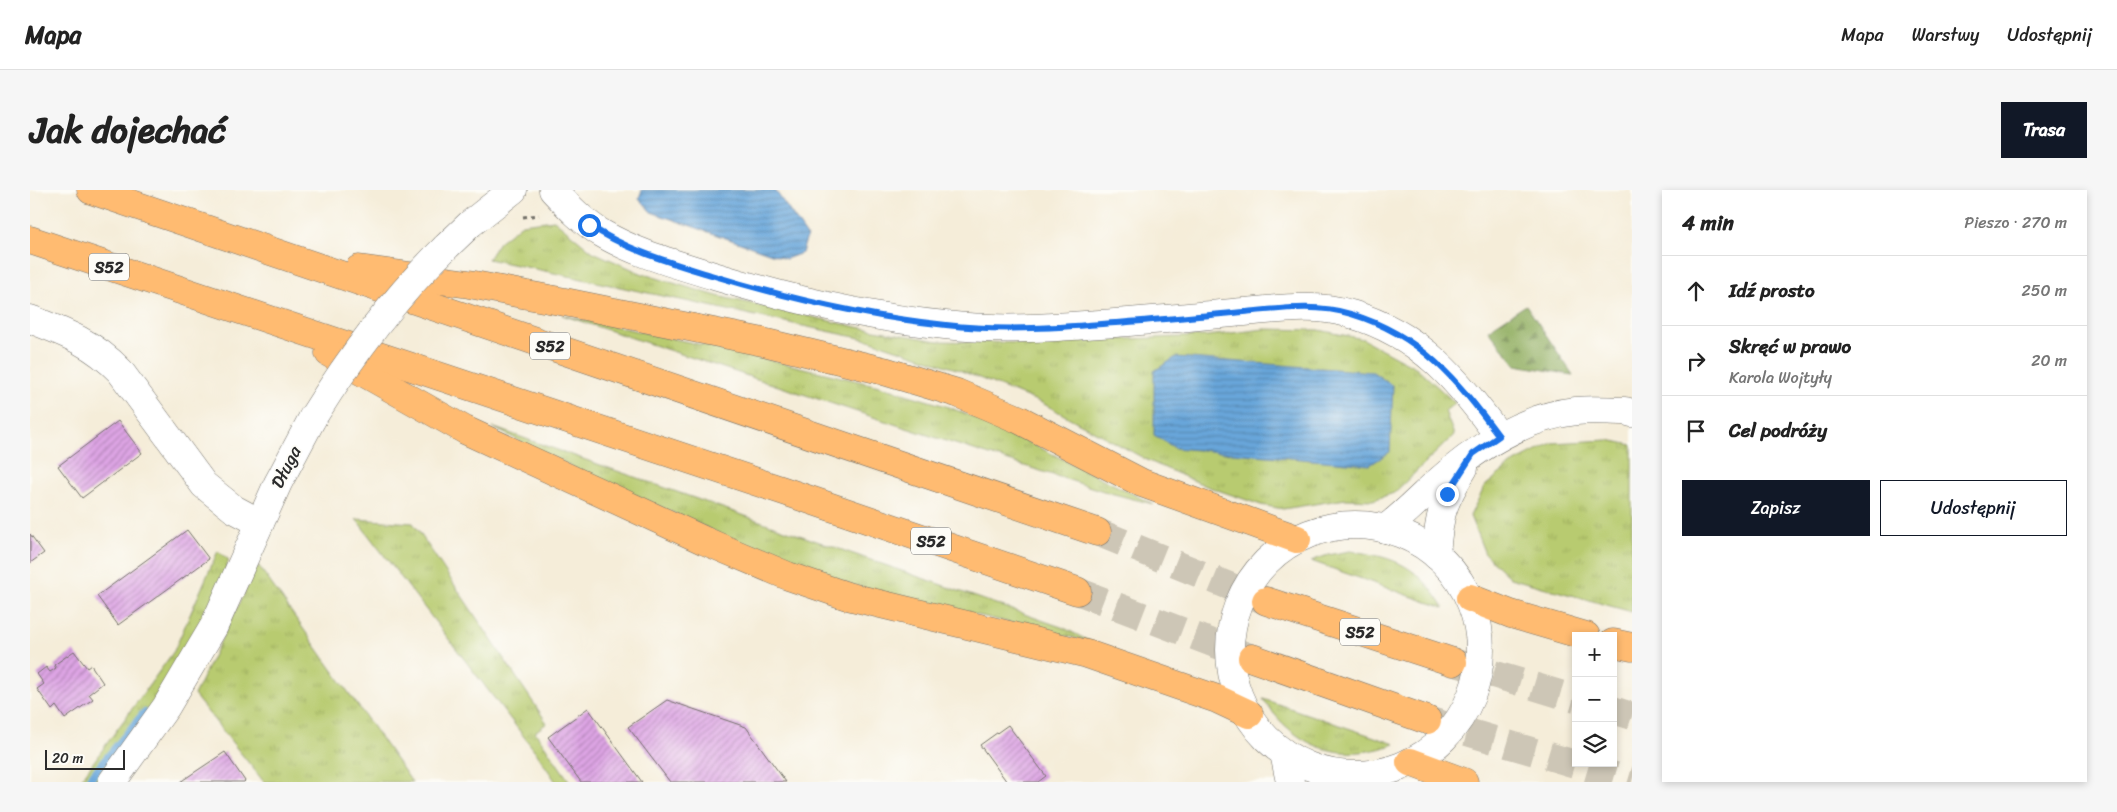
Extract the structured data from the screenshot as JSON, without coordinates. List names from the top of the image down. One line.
{"streets":{"highway":["S52"],"street":["Długa"]},"scale_bar":"20 m","page":{"header":"Mapa","nav":["Mapa","Warstwy","Udostępnij"],"title":"Jak dojechać","buttons":["Trasa",["Zapisz","Udostępnij"]],"heading":["4 min","Pieszo · 270 m"],"list":[["Idź prosto","250 m"],["Skręć w prawo","Karola Wojtyły","20 m"],"Cel podróży"],"map_buttons":["+","−"],"scale":"20 m"}}
